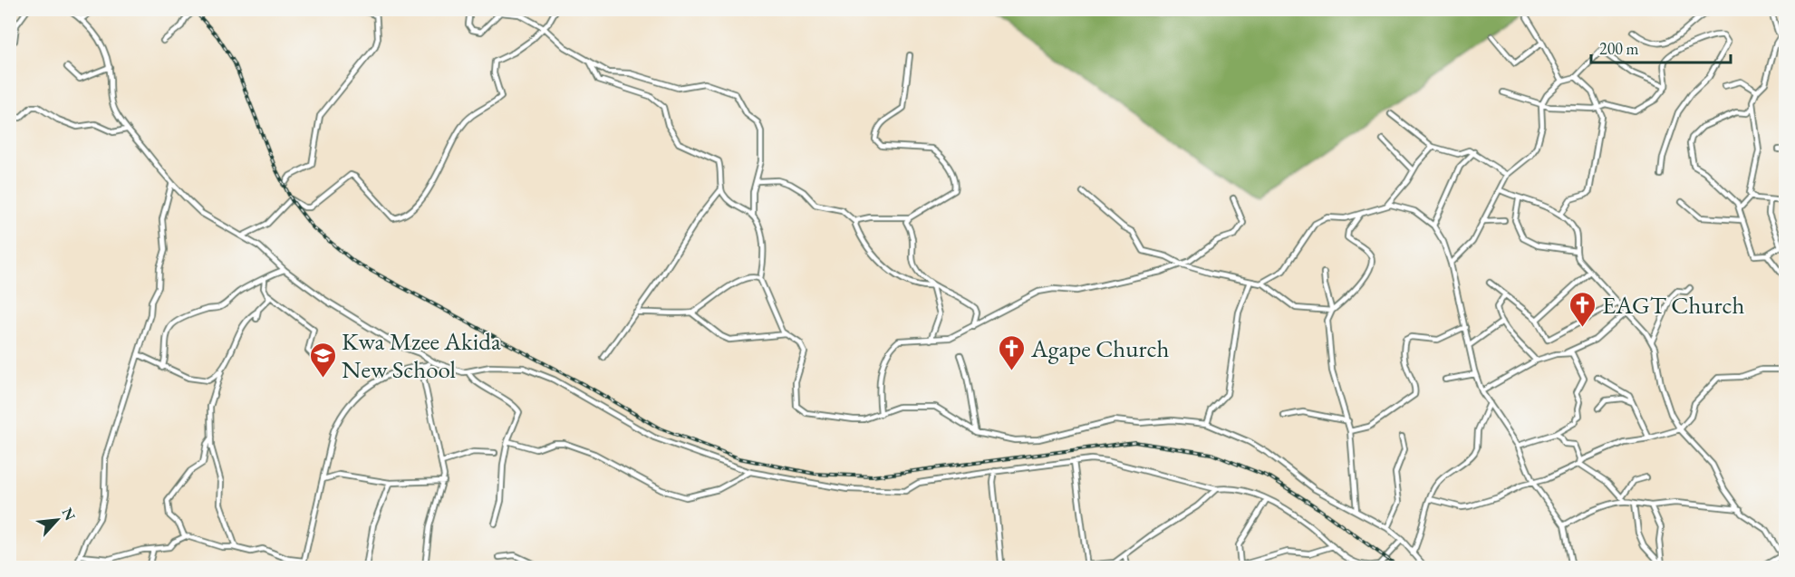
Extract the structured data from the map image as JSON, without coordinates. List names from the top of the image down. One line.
{"places":{"church":["EAGT Church","Agape Church"],"school or university":["Kwa Mzee Akida New School"]},"scale_bar":"200 m","north":"top right"}
